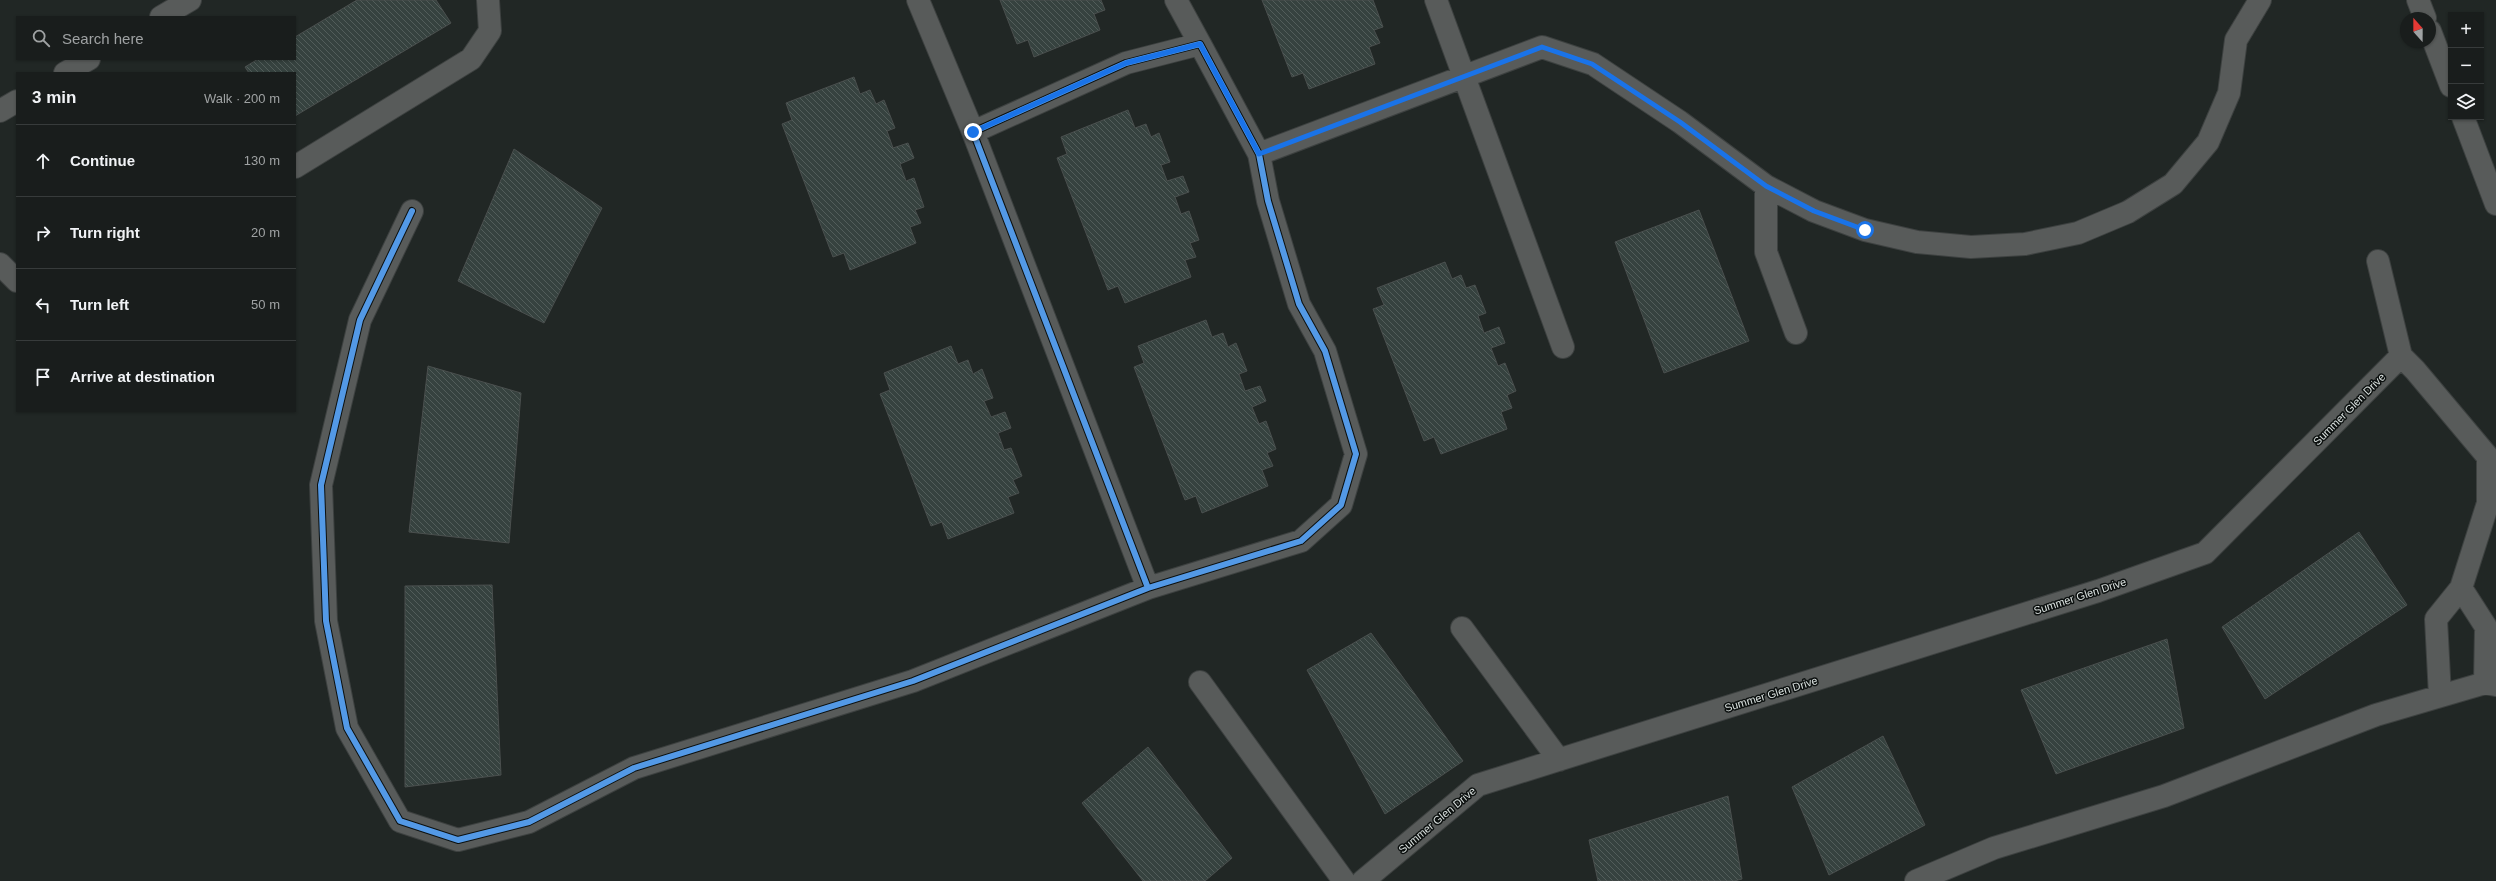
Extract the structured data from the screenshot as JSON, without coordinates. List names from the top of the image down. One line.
{"streets":{"street":["Summer Glen Drive"]},"north":"top","page":{"map_buttons":["+","−"],"search":"Search here","heading":["3 min","Walk · 200 m"],"list":[["Continue","130 m"],["Turn right","20 m"],["Turn left","50 m"],"Arrive at destination"]}}
